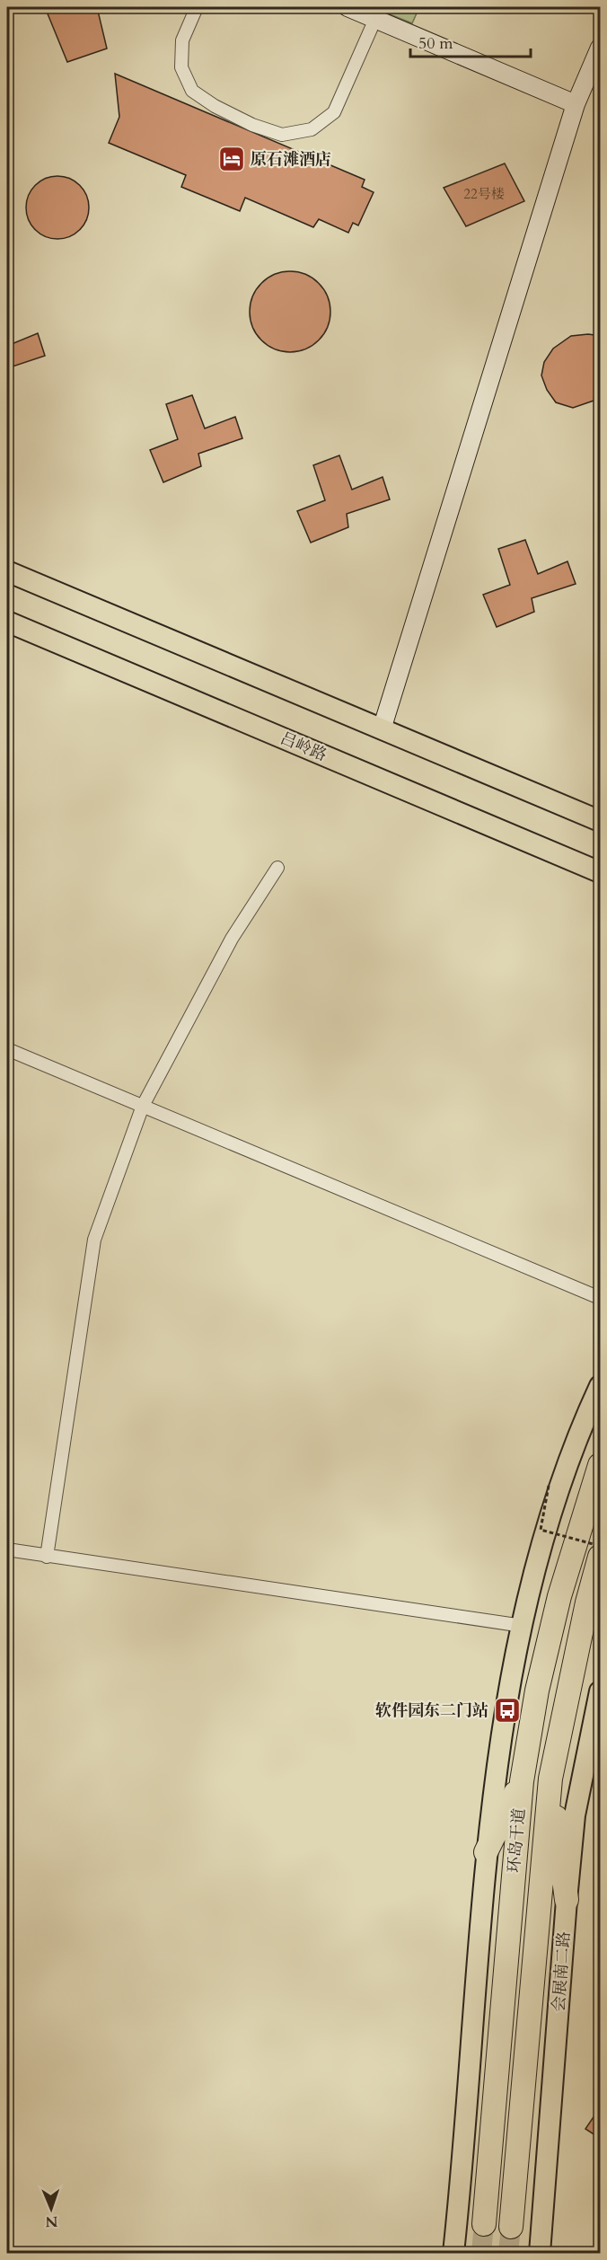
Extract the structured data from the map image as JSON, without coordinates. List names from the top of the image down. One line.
{"streets":{"highway":["环岛干道"],"main road":["吕岭路","会展南二路"]},"places":{"hotel":["原石滩酒店"],"bus stop":["软件园东二门站"]},"house_numbers":["22号楼"],"scale_bar":"50 m","north":"bottom"}
